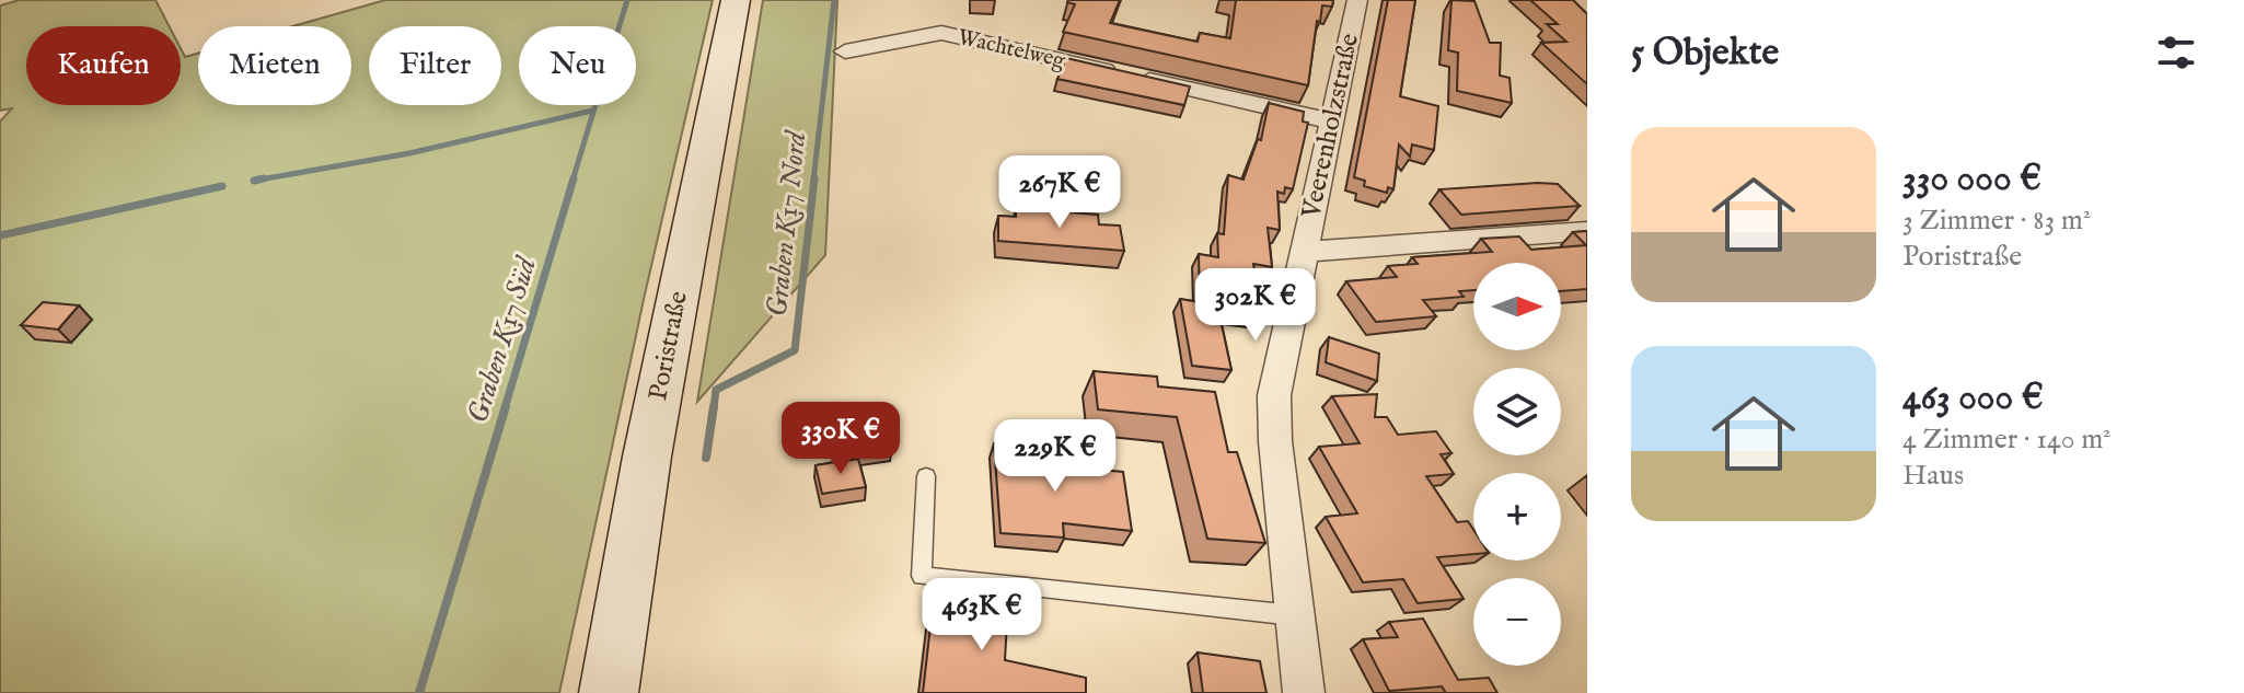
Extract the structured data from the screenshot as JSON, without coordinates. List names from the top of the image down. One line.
{"streets":{"main road":["Poristraße"],"street":["Wachtelweg","Veerenholzstraße"]},"crossings":[["Wachtelweg","Veerenholzstraße"]],"water":["Graben K17 Nord","Graben K17 Süd"],"north":"right","page":{"heading":"5 Objekte","chip":["Kaufen","Mieten","Filter","Neu"],"list":[{"name":"330 000 €","note":"3 Zimmer · 83 m² · Poristraße"},{"name":"463 000 €","note":"4 Zimmer · 140 m² · Haus"}],"price":["267K €","302K €","330K €","229K €","463K €"],"map_buttons":["+","−"]}}
